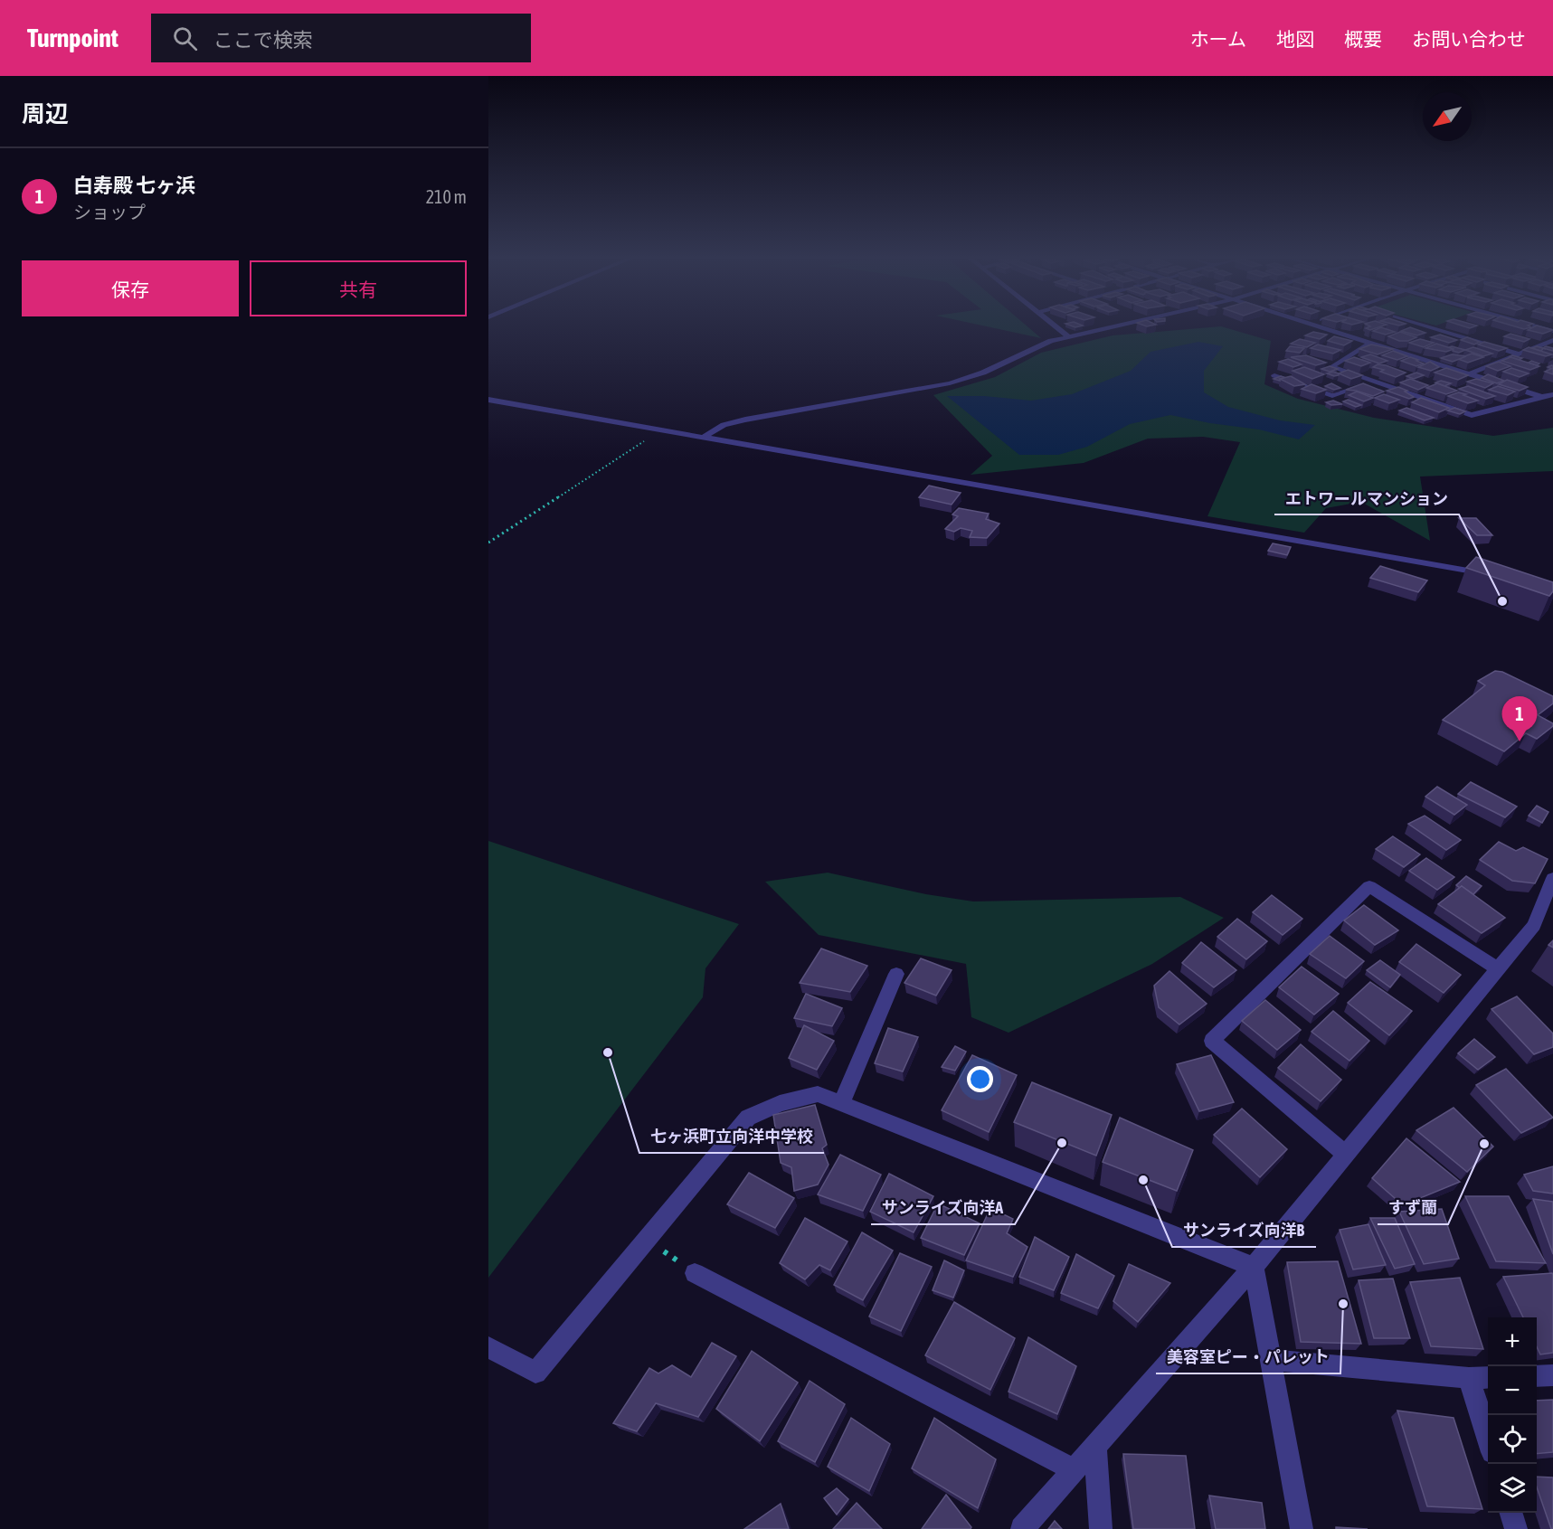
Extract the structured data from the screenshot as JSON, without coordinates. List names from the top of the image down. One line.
{"places":["エトワールマンション","七ヶ浜町立向洋中学校","サンライズ向洋A","すず蘭","サンライズ向洋B","美容室ピー・パレット"],"north":"bottom left","page":{"header":"Turnpoint","search":"ここで検索","nav":["ホーム","地図","概要","お問い合わせ"],"heading":"周辺","list":[{"mark":"1","name":"白寿殿 七ヶ浜","note":"ショップ","value":"210 m"}],"buttons":["保存","共有"],"pins":"1","map_buttons":["+","−"]}}
